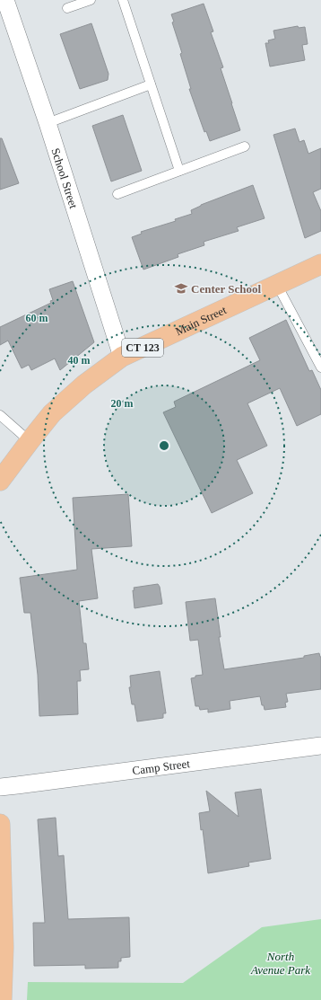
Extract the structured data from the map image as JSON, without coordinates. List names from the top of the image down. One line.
{"streets":{"main road":["Main Street","CT 123"],"street":["School Street","Camp Street"]},"crossings":[["School Street","Main Street"]],"parks":["North Avenue Park"],"places":{"school or university":["Center School"]},"rings":["60 m","40 m","20 m"]}
